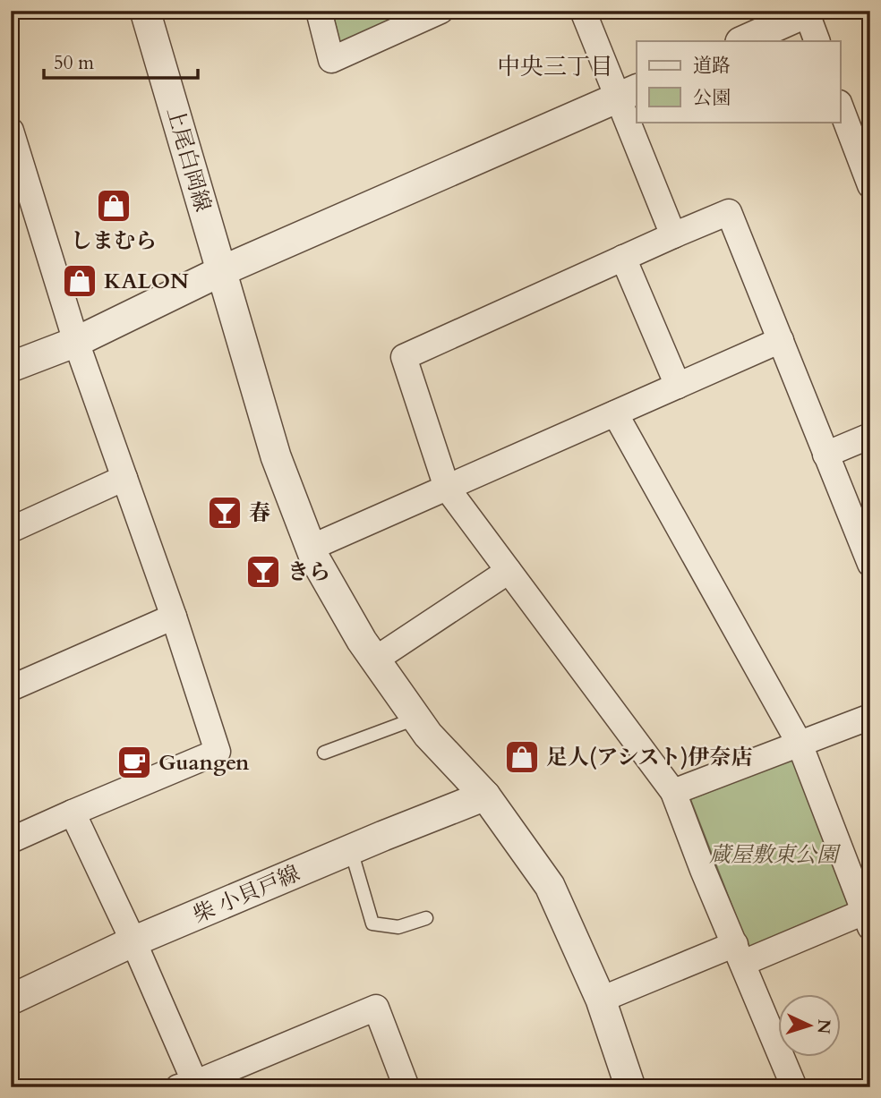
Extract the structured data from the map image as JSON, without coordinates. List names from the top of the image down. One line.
{"streets":{"street":["上尾白岡線","柴 小貝戸線"]},"crossings":[["上尾白岡線","柴 小貝戸線"]],"districts":["中央三丁目"],"parks":["蔵屋敷東公園"],"places":{"shop":["しまむら","KALON","足人(アシスト)伊奈店"],"bar":["春","きら"],"cafe":["Guangen"]},"legend":["道路","公園"],"scale_bar":"50 m","north":"right"}
